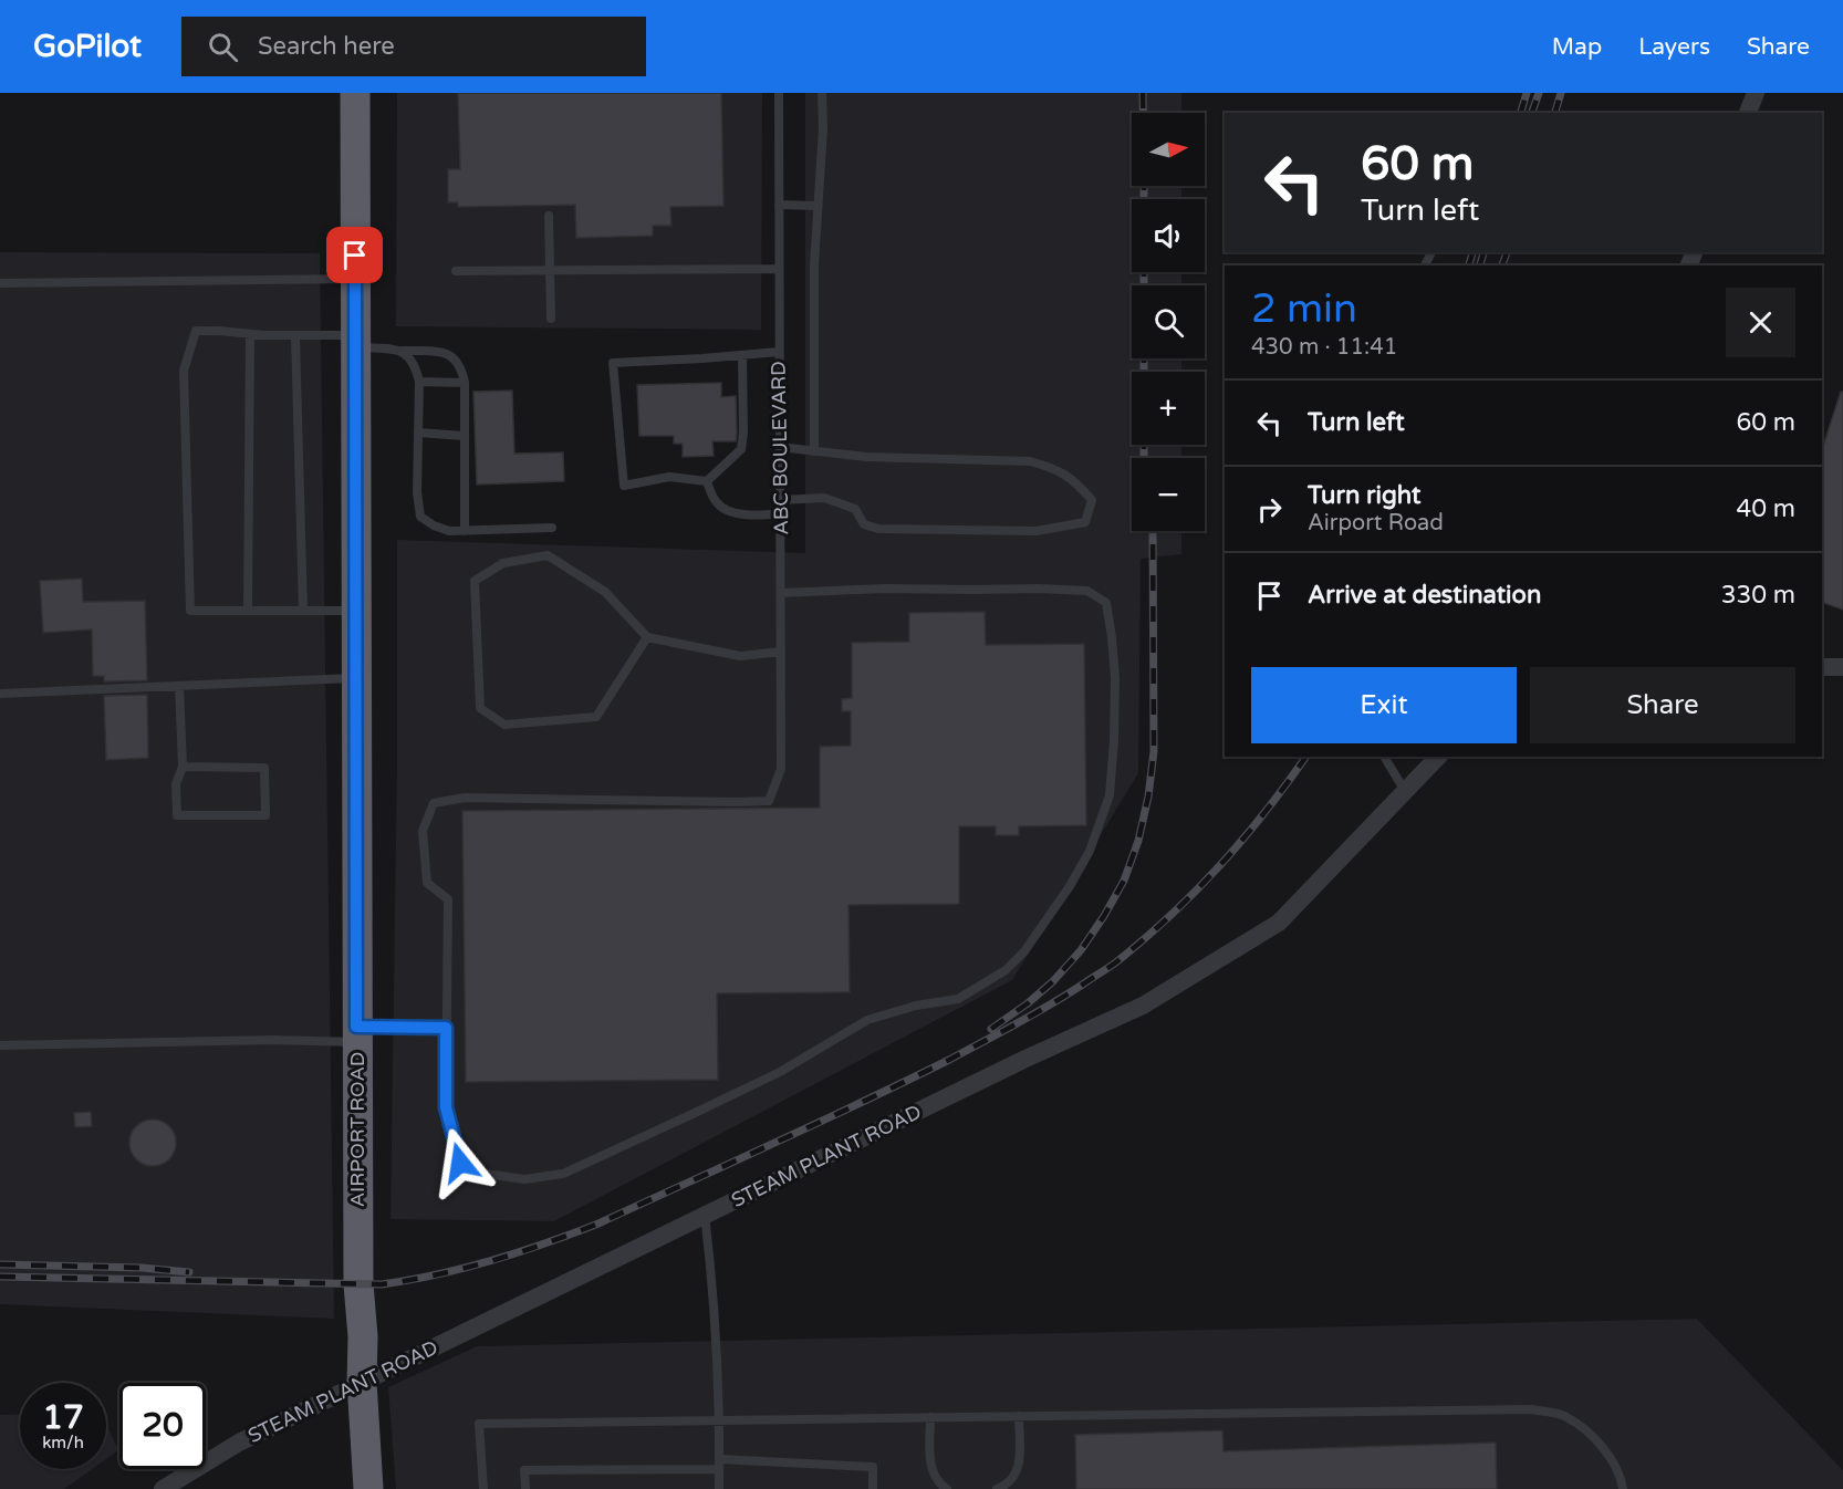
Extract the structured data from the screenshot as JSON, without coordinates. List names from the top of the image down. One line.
{"streets":{"highway":["AIRPORT ROAD"],"street":["STEAM PLANT ROAD"],"lane":["ABC BOULEVARD"]},"crossings":[["AIRPORT ROAD","STEAM PLANT ROAD"]],"north":"right","page":{"header":"GoPilot","search":"Search here","nav":["Map","Layers","Share"],"map_buttons":["+","−"],"turn":["60 m","Turn left"],"heading":["2 min","430 m · 11:41"],"list":[{"name":"Turn left","value":"60 m"},{"name":"Turn right","note":"Airport Road","value":"40 m"},{"name":"Arrive at destination","value":"330 m"}],"buttons":["Exit","Share"],"speed":"17 km/h","limit":"20"}}
